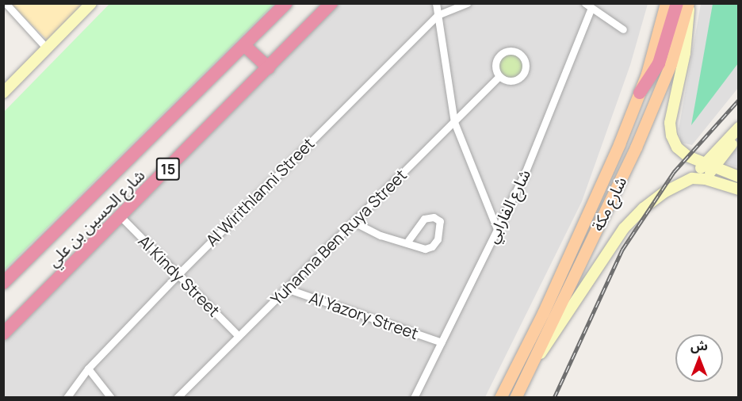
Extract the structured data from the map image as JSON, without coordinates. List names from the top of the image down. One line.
{"streets":{"highway":["15","شارع الحسين بن علي"],"main road":["شارع مكة"],"street":["Al Wirithlanni Street","شارع الفارابي","Yuhanna Ben Ruya Street","Al Kindy Street","Al Yazory Street"]},"crossings":[["Al Wirithlanni Street","Al Kindy Street"],["شارع الفارابي","Al Yazory Street"],["شارع الحسين بن علي","Al Kindy Street"],["Yuhanna Ben Ruya Street","Al Kindy Street"],["Yuhanna Ben Ruya Street","Al Yazory Street"]],"north":"top"}
